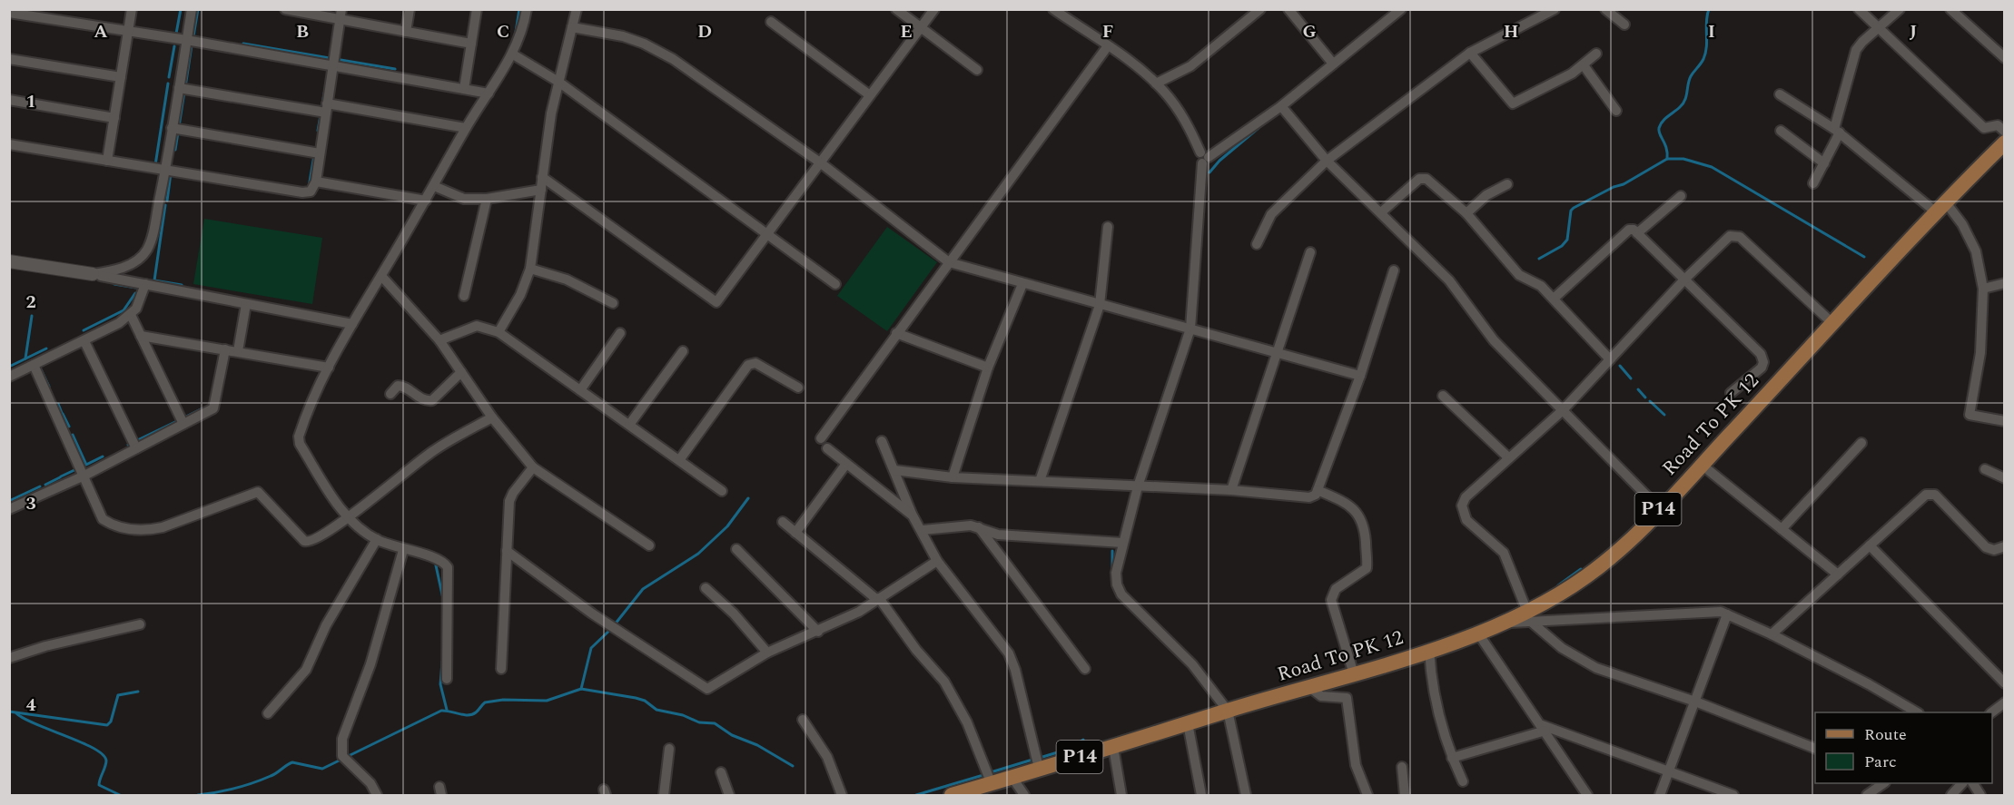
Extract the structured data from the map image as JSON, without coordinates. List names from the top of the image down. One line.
{"streets":{"main road":["Road To PK 12","P14"]},"crossings":[["Road To PK 12","P14"]],"legend":["Route","Parc"],"grid":{"columns":["A","B","C","D","E","F","G","H","I","J"],"rows":["1","2","3","4"]}}
